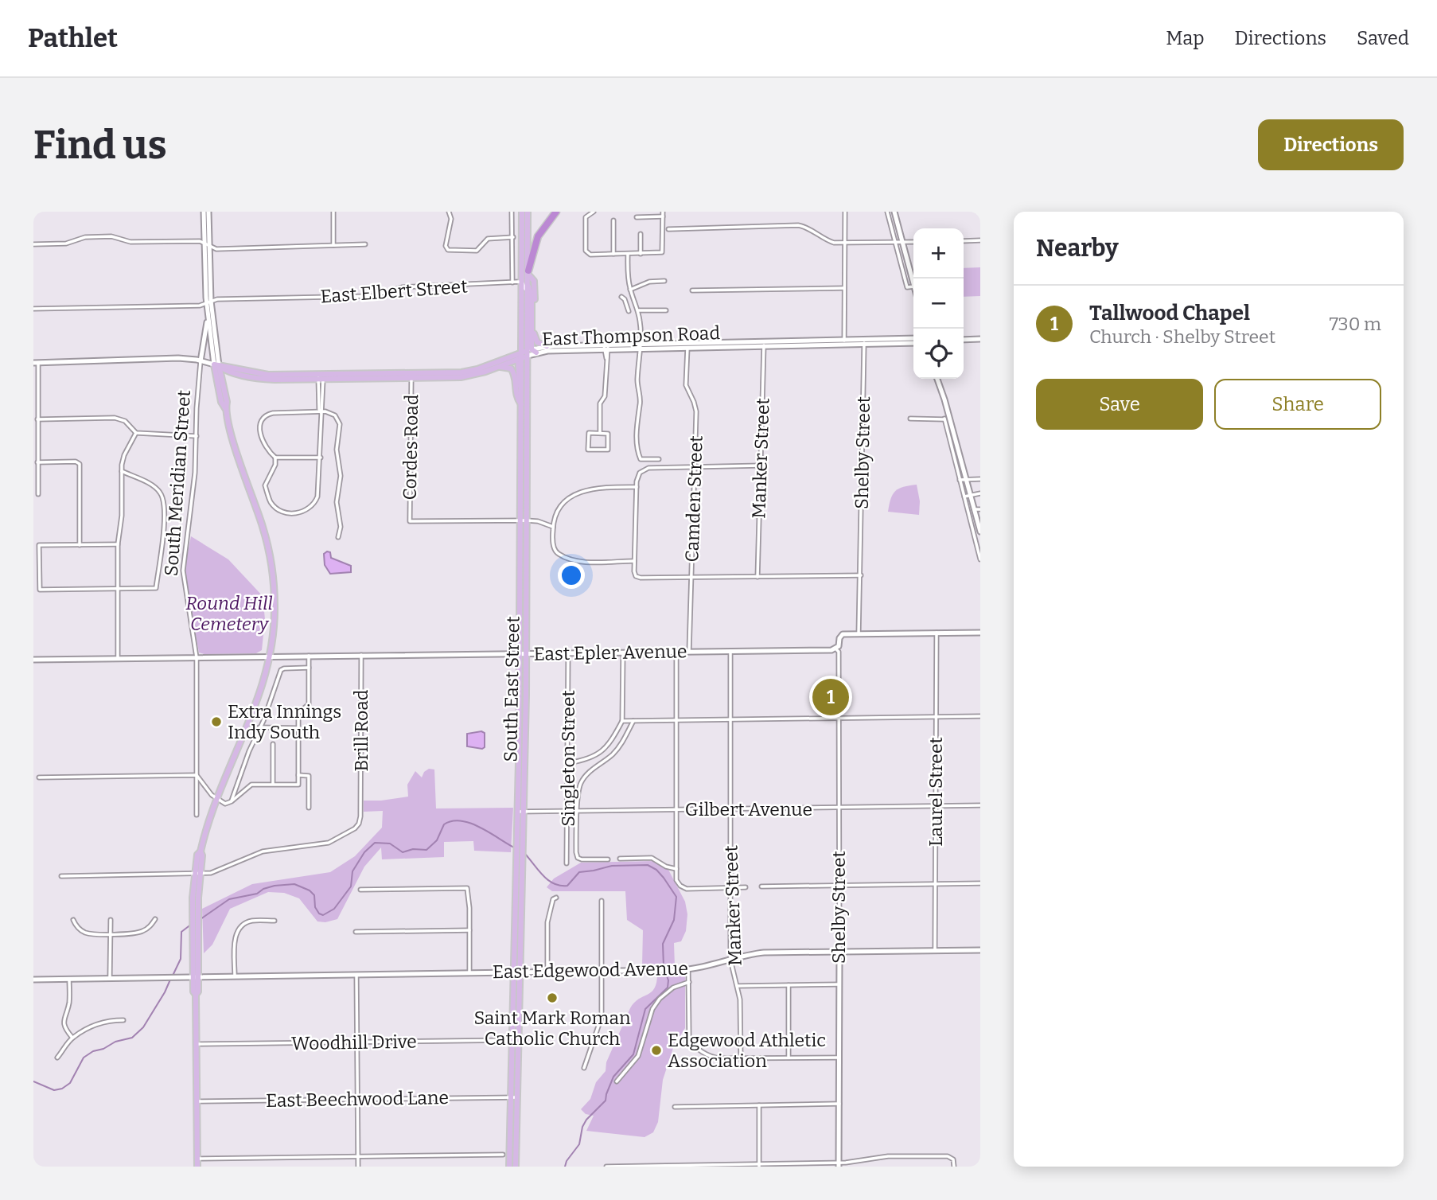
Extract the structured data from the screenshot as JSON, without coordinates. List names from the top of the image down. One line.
{"streets":{"main road":["East Thompson Road","Shelby Street","South Meridian Street","East Epler Avenue","South East Street","East Edgewood Avenue"],"street":["East Elbert Street","Cordes Road","Manker Street","Camden Street","Brill Road","Singleton Street","Laurel Street","Gilbert Avenue","Woodhill Drive","East Beechwood Lane"]},"crossings":[["East Elbert Street","South Meridian Street"],["East Elbert Street","South East Street"],["East Thompson Road","Cordes Road"],["East Thompson Road","Shelby Street"],["East Thompson Road","Manker Street"],["East Thompson Road","South Meridian Street"],["East Thompson Road","Camden Street"],["East Thompson Road","South East Street"],["Cordes Road","South East Street"],["Shelby Street","East Epler Avenue"],["Shelby Street","Gilbert Avenue"],["Shelby Street","East Edgewood Avenue"],["Manker Street","East Epler Avenue"],["Manker Street","Gilbert Avenue"],["Manker Street","East Edgewood Avenue"],["South Meridian Street","East Epler Avenue"],["South Meridian Street","Brill Road"],["South Meridian Street","East Edgewood Avenue"],["South Meridian Street","Woodhill Drive"],["South Meridian Street","East Beechwood Lane"],["Camden Street","East Epler Avenue"],["East Epler Avenue","South East Street"],["East Epler Avenue","Brill Road"],["East Epler Avenue","Singleton Street"],["South East Street","Gilbert Avenue"],["South East Street","East Edgewood Avenue"],["South East Street","Woodhill Drive"],["South East Street","East Beechwood Lane"],["Singleton Street","Gilbert Avenue"],["Laurel Street","Gilbert Avenue"],["Laurel Street","East Edgewood Avenue"]],"parks":["Round Hill Cemetery"],"places":["Extra Innings Indy South","Saint Mark Roman Catholic Church","Edgewood Athletic Association"],"page":{"header":"Pathlet","nav":["Map","Directions","Saved"],"buttons":["Directions",["Save","Share"]],"title":"Find us","heading":"Nearby","map_buttons":["+","−"],"list":[{"mark":"1","name":"Tallwood Chapel","note":"Church · Shelby Street","value":"730 m"}],"pins":"1"}}
